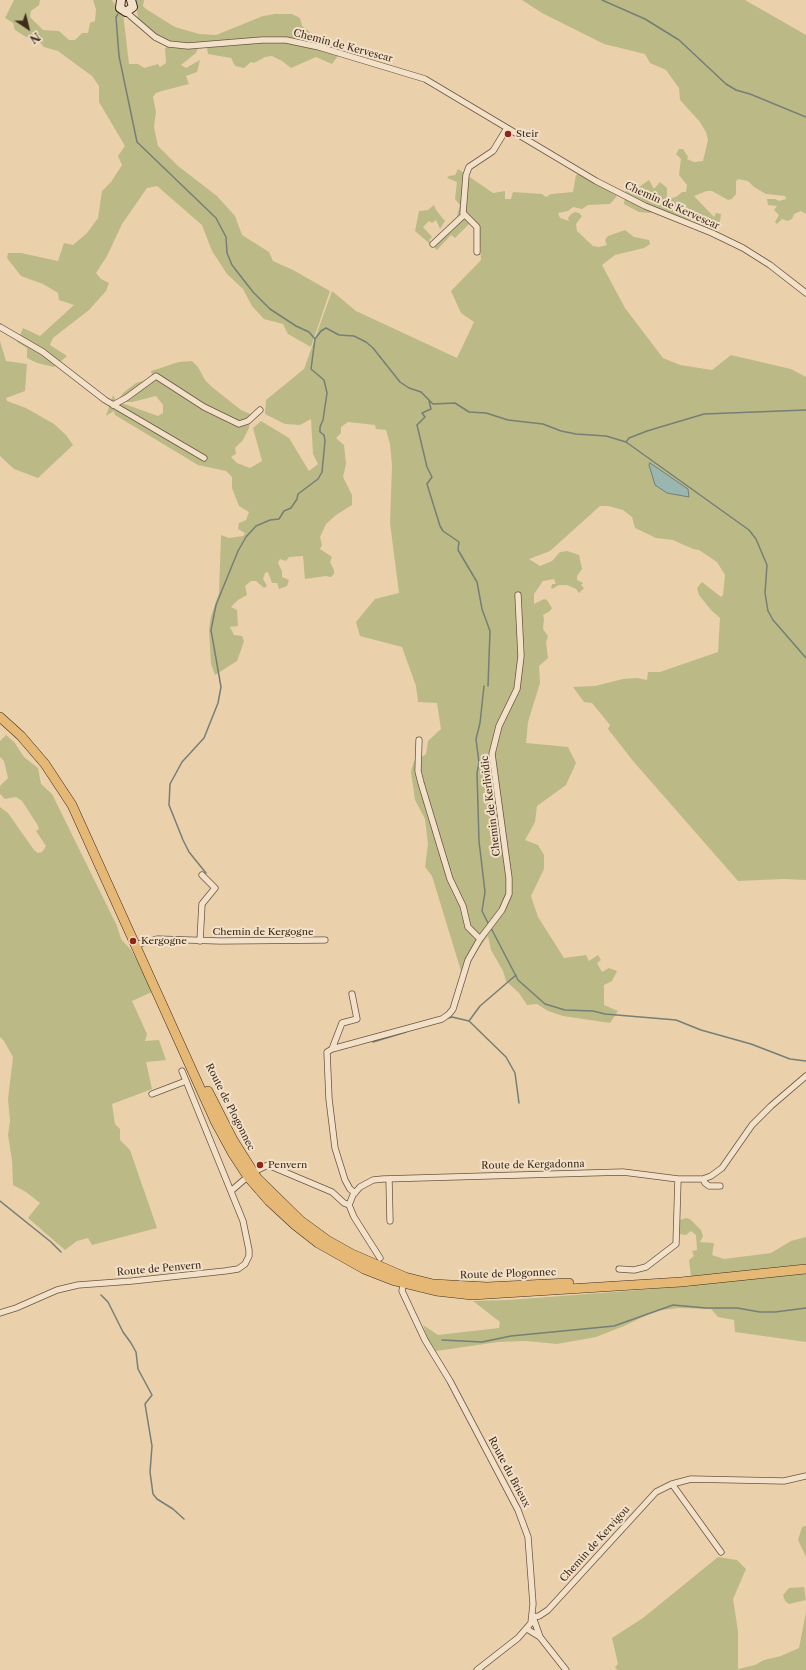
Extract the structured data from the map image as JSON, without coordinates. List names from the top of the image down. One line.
{"streets":{"main road":["Route de Plogonnec"],"street":["Chemin de Kervescar","Chemin de Kerlividic","Chemin de Kergogne","Route de Kergadonna","Route de Penvern","Route du Brieux","Chemin de Kervigou"]},"crossings":[["Chemin de Kergogne","Route de Plogonnec"],["Route de Plogonnec","Route du Brieux"],["Route du Brieux","Chemin de Kervigou"]],"places":["Steir","Kergogne","Penvern"],"north":"bottom right"}
